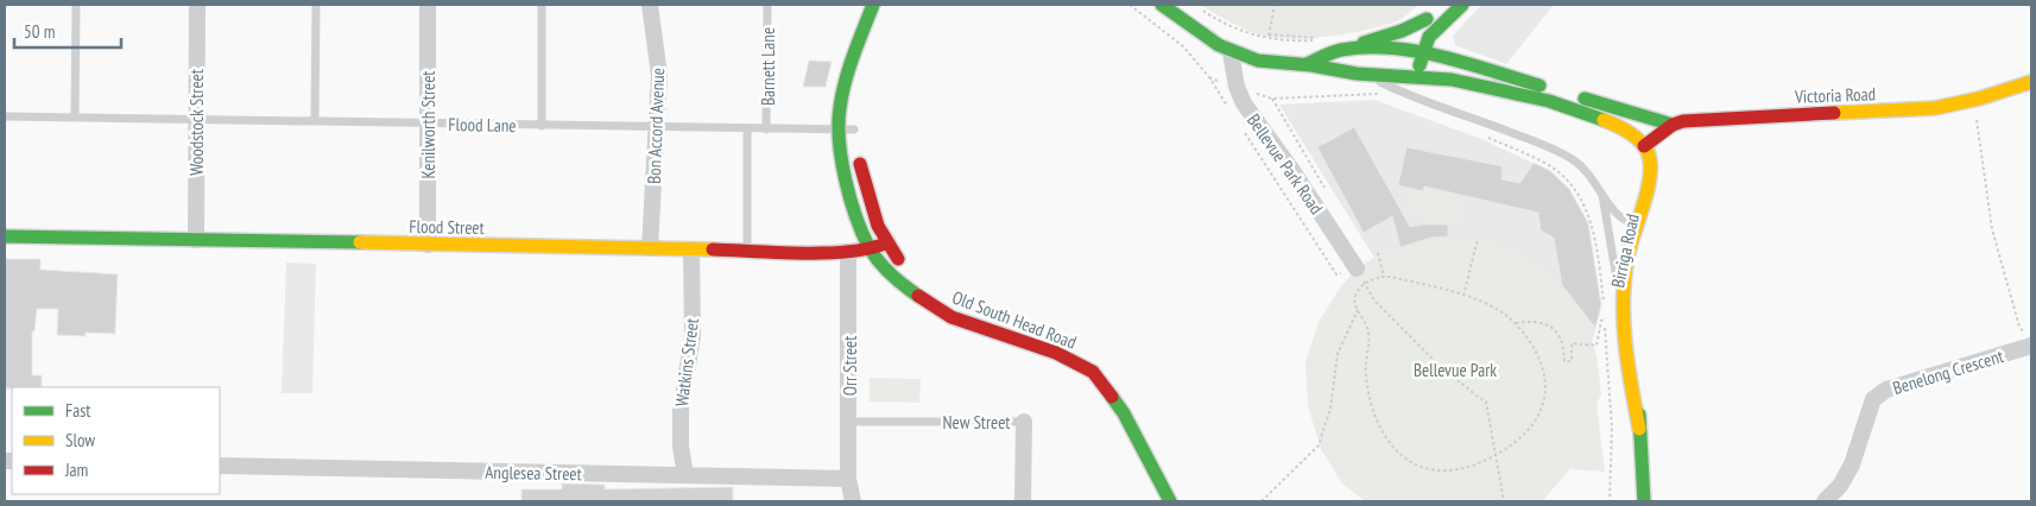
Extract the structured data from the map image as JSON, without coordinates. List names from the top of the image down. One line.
{"streets":{"street":["Victoria Road","Woodstock Street","Kenilworth Street","Bon Accord Avenue","Bellevue Park Road","Flood Street","Birriga Road","Old South Head Road","Watkins Street","Orr Street","Benelong Crescent","New Street","Anglesea Street"],"lane":["Barnett Lane","Flood Lane"]},"crossings":[["Barnett Lane","Flood Lane"],["Victoria Road","Birriga Road"],["Woodstock Street","Flood Lane"],["Woodstock Street","Flood Street"],["Kenilworth Street","Flood Lane"],["Kenilworth Street","Flood Street"],["Flood Lane","Bon Accord Avenue"],["Flood Lane","Old South Head Road"],["Bon Accord Avenue","Flood Street"],["Flood Street","Old South Head Road"],["Flood Street","Watkins Street"],["Flood Street","Orr Street"],["Watkins Street","Anglesea Street"],["Orr Street","New Street"],["Orr Street","Anglesea Street"]],"parks":["Bellevue Park"],"legend":["Fast","Slow","Jam"],"scale_bar":"50 m"}
